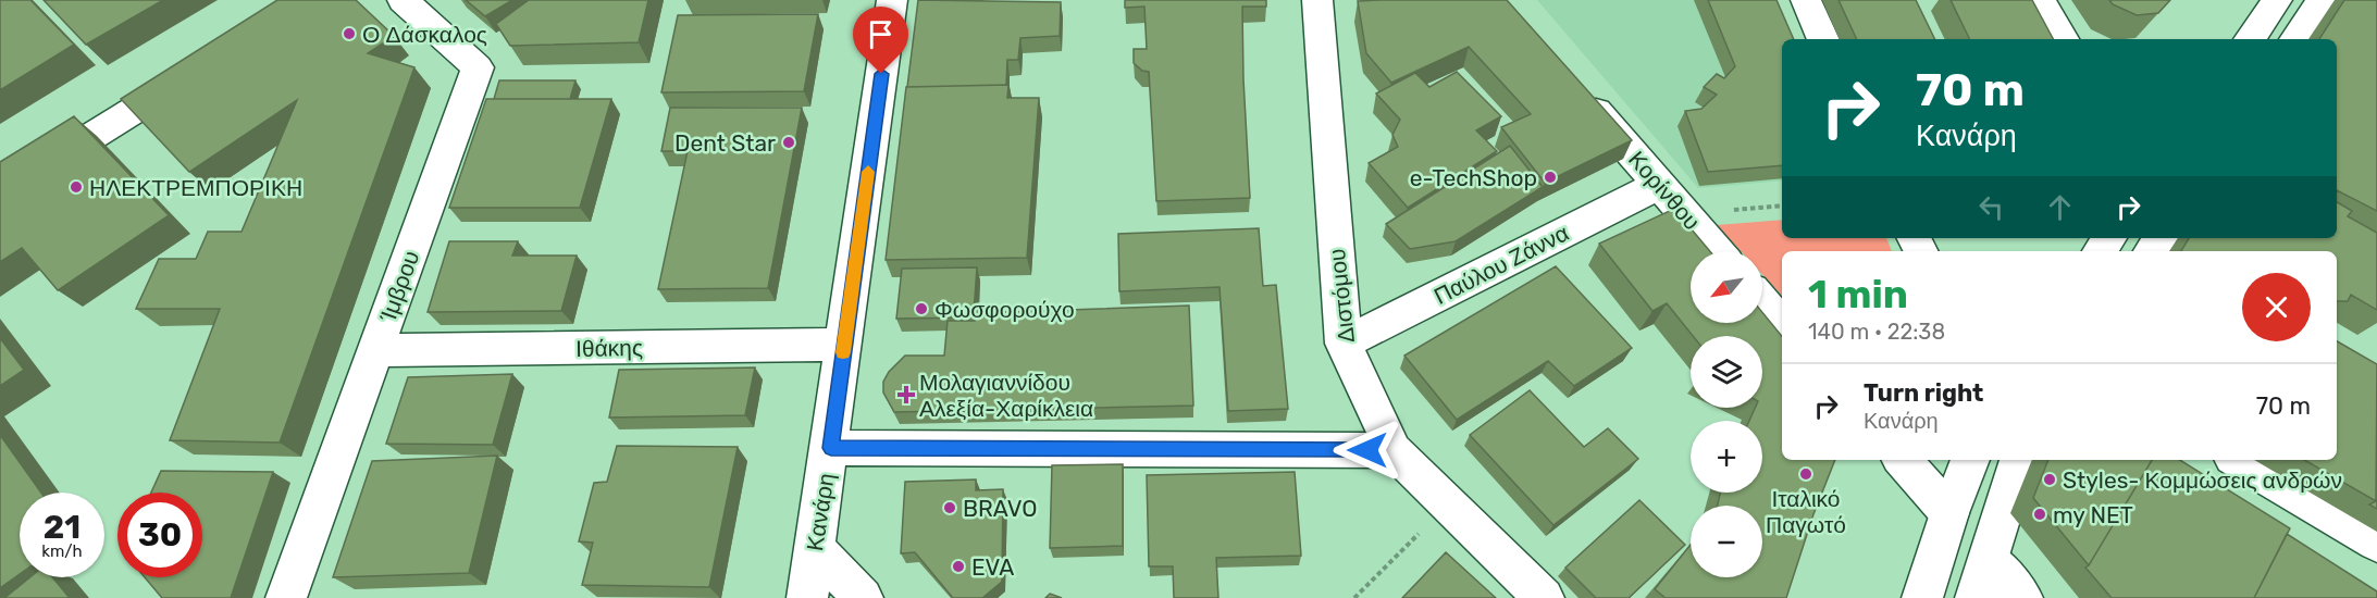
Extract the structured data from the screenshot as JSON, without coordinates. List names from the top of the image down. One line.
{"streets":{"street":["Κορίνθου","Παύλου Ζάννα","Ίμβρου","Διστόμου","Ιθάκης","Κανάρη"]},"crossings":[["Κορίνθου","Παύλου Ζάννα"],["Παύλου Ζάννα","Διστόμου"],["Ίμβρου","Ιθάκης"],["Ιθάκης","Κανάρη"]],"places":{"other":["Ο Δάσκαλος","Dent Star","e-TechShop","ΗΛΕΚΤΡΕΜΠΟΡΙΚΗ","Φωσφορούχο","Ιταλικό Παγωτό","Styles- Κομμώσεις ανδρών","BRAVO","my NET","EVA"],"health":["Μολαγιαννίδου Αλεξία-Χαρίκλεια"]},"north":"bottom left","page":{"turn":["70 m","Κανάρη"],"map_buttons":["+","−"],"heading":["1 min","140 m · 22:38"],"list":[{"name":"Turn right","note":"Κανάρη","value":"70 m"}],"speed":"21 km/h","limit":"30"}}
